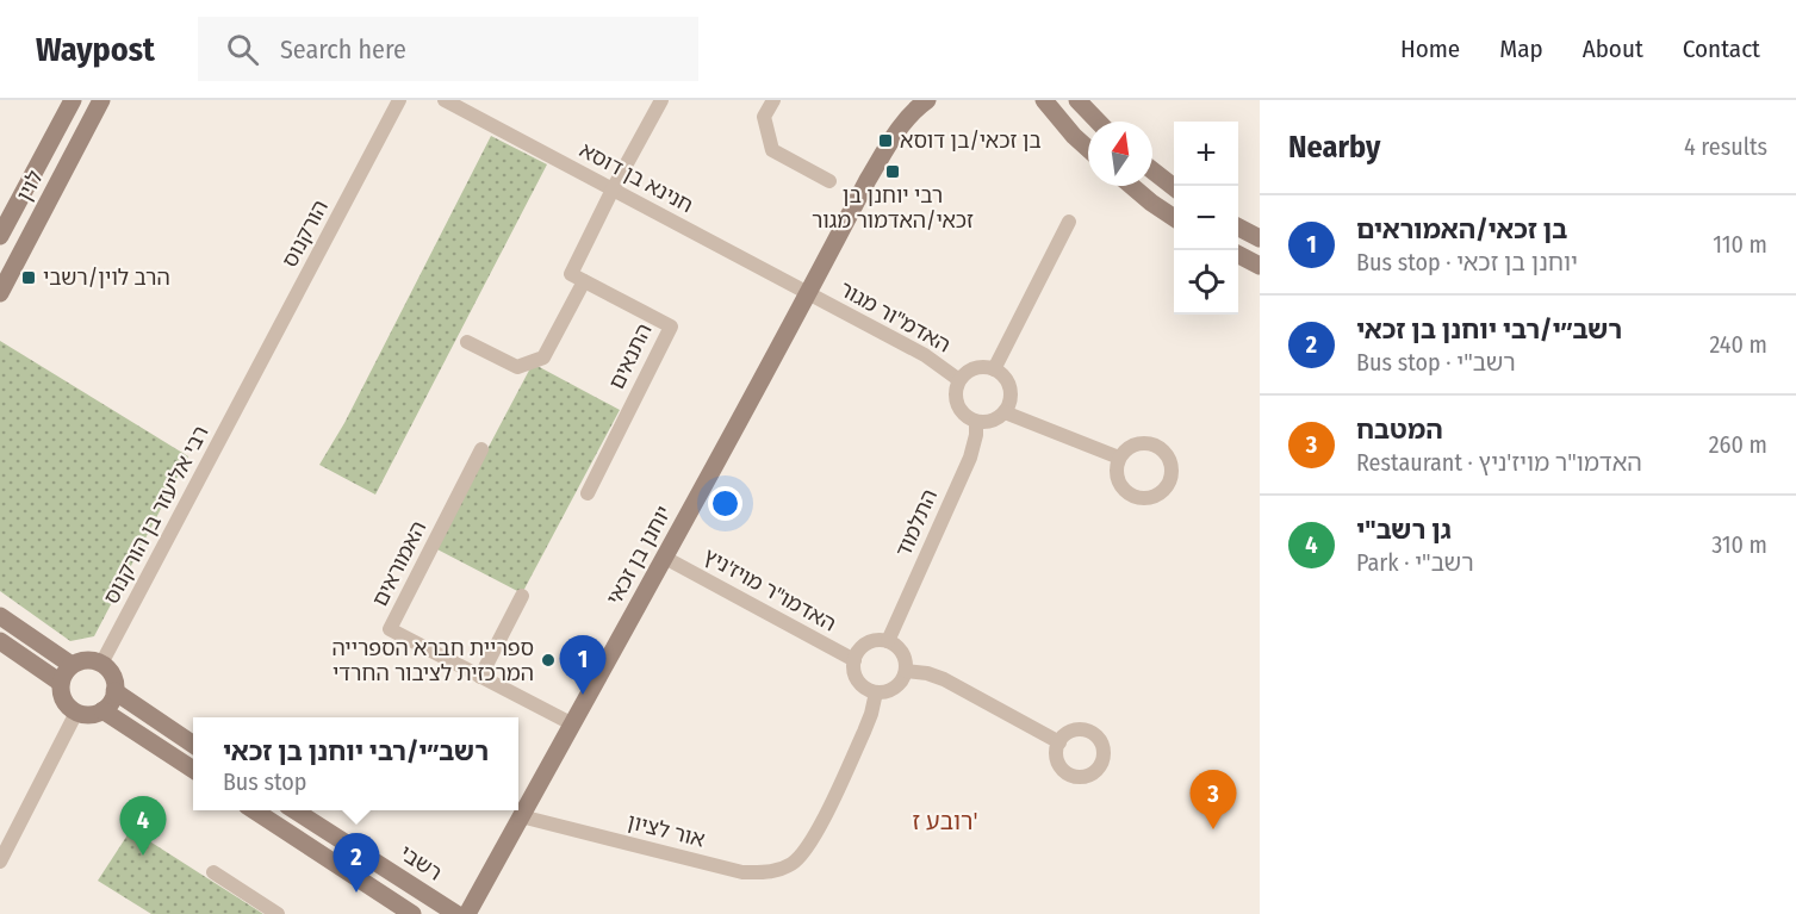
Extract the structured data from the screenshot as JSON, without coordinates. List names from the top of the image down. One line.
{"streets":{"street":["חנינא בן דוסא","לוין","הורקנוס","האדמ\"ור מגור","התנאים","רבי אליעזר בן הורקנוס","התלמוד","יוחנן בן זכאי","האמוראים","האדמו\"ר מויז'ניץ","אור לציון","רשבי"]},"crossings":[["חנינא בן דוסא","האדמ\"ור מגור"],["חנינא בן דוסא","יוחנן בן זכאי"],["הורקנוס","רבי אליעזר בן הורקנוס"],["האדמ\"ור מגור","התלמוד"],["האדמ\"ור מגור","יוחנן בן זכאי"],["התלמוד","האדמו\"ר מויז'ניץ"],["התלמוד","אור לציון"],["יוחנן בן זכאי","האמוראים"],["יוחנן בן זכאי","האדמו\"ר מויז'ניץ"],["יוחנן בן זכאי","אור לציון"],["האדמו\"ר מויז'ניץ","אור לציון"]],"districts":["רובע ז'"],"places":{"transit":["בן זכאי/בן דוסא","רבי יוחנן בן זכאי/האדמור מגור","הרב לוין/רשבי"],"other":["ספריית חברא הספרייה המרכזית לציבור החרדי"]},"north":"top","page":{"header":"Waypost","search":"Search here","nav":["Home","Map","About","Contact"],"heading":["Nearby","4 results"],"map_buttons":["+","−"],"list":[{"mark":"1","name":"בן זכאי/האמוראים","note":"Bus stop · יוחנן בן זכאי","value":"110 m"},{"mark":"2","name":"רשב״י/רבי יוחנן בן זכאי","note":"Bus stop · רשב\"י","value":"240 m"},{"mark":"3","name":"המטבח","note":"Restaurant · האדמו\"ר מויז'ניץ","value":"260 m"},{"mark":"4","name":"גן רשב\"י","note":"Park · רשב\"י","value":"310 m"}],"pins":["1","3","4","2"],"popup":["רשב״י/רבי יוחנן בן זכאי","Bus stop"]}}
